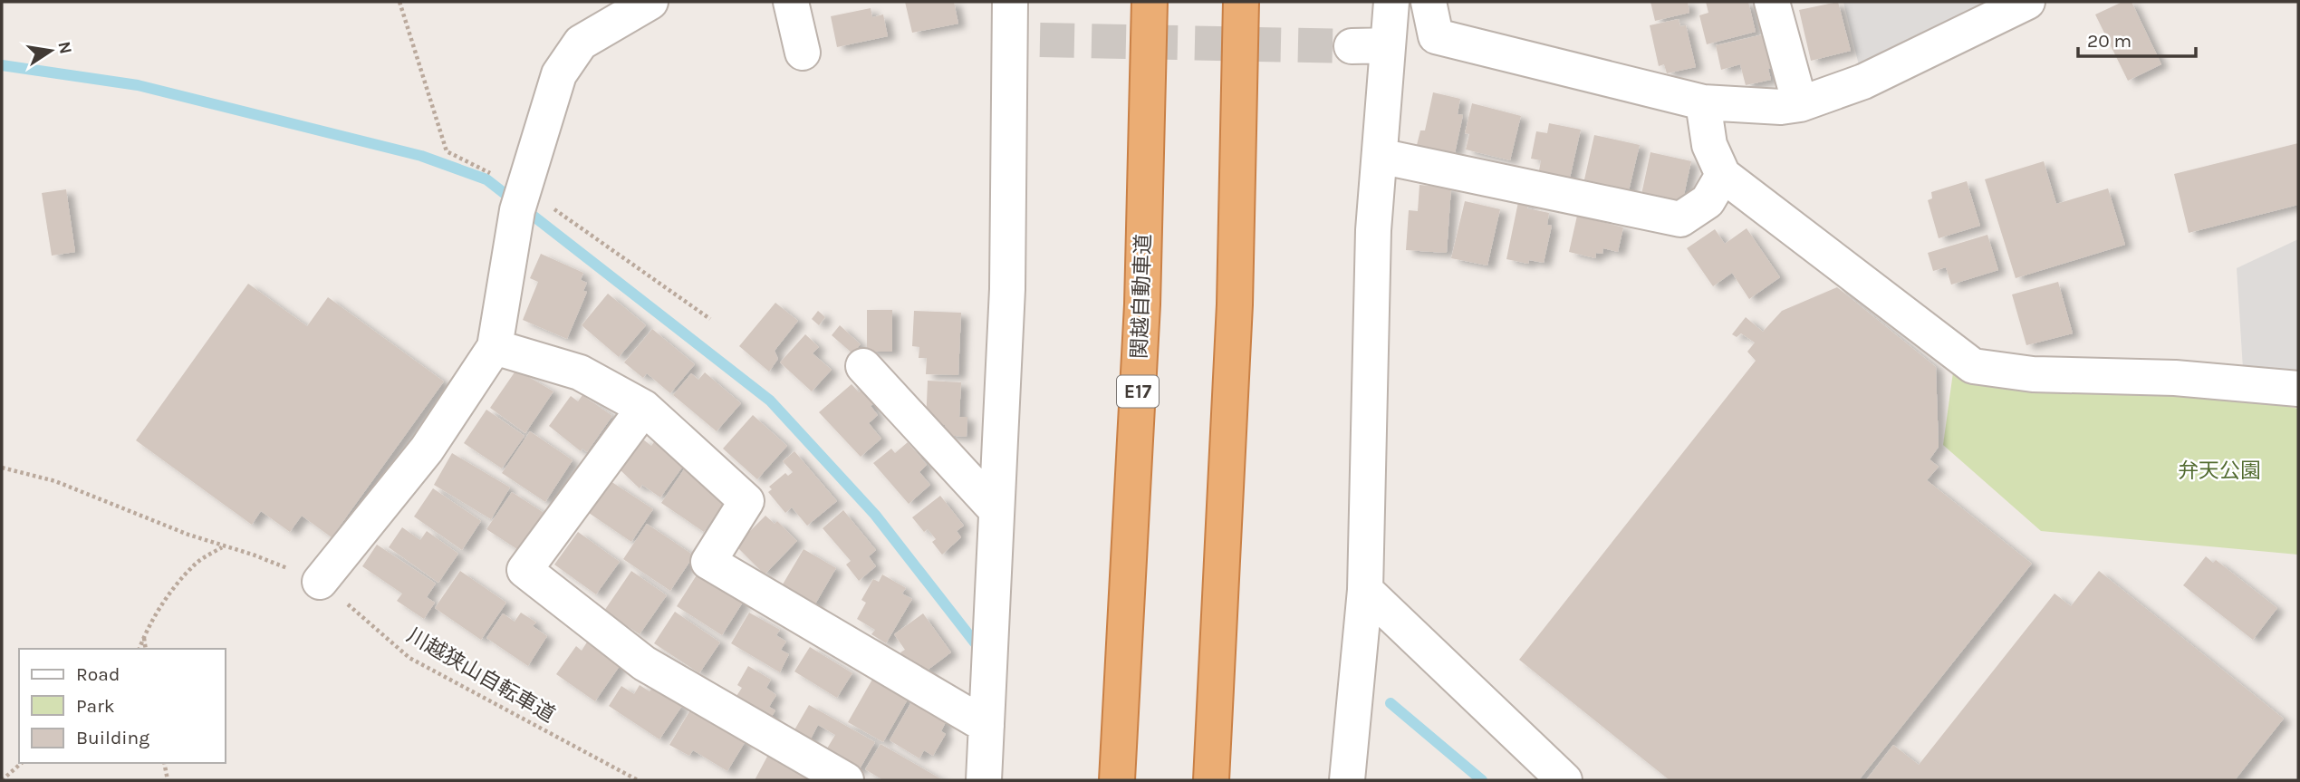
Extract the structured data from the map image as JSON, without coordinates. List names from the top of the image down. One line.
{"streets":{"highway":["関越自動車道","E17"],"path":["川越狭山自転車道"]},"parks":["弁天公園"],"legend":["Road","Park","Building"],"scale_bar":"20 m","north":"right"}
